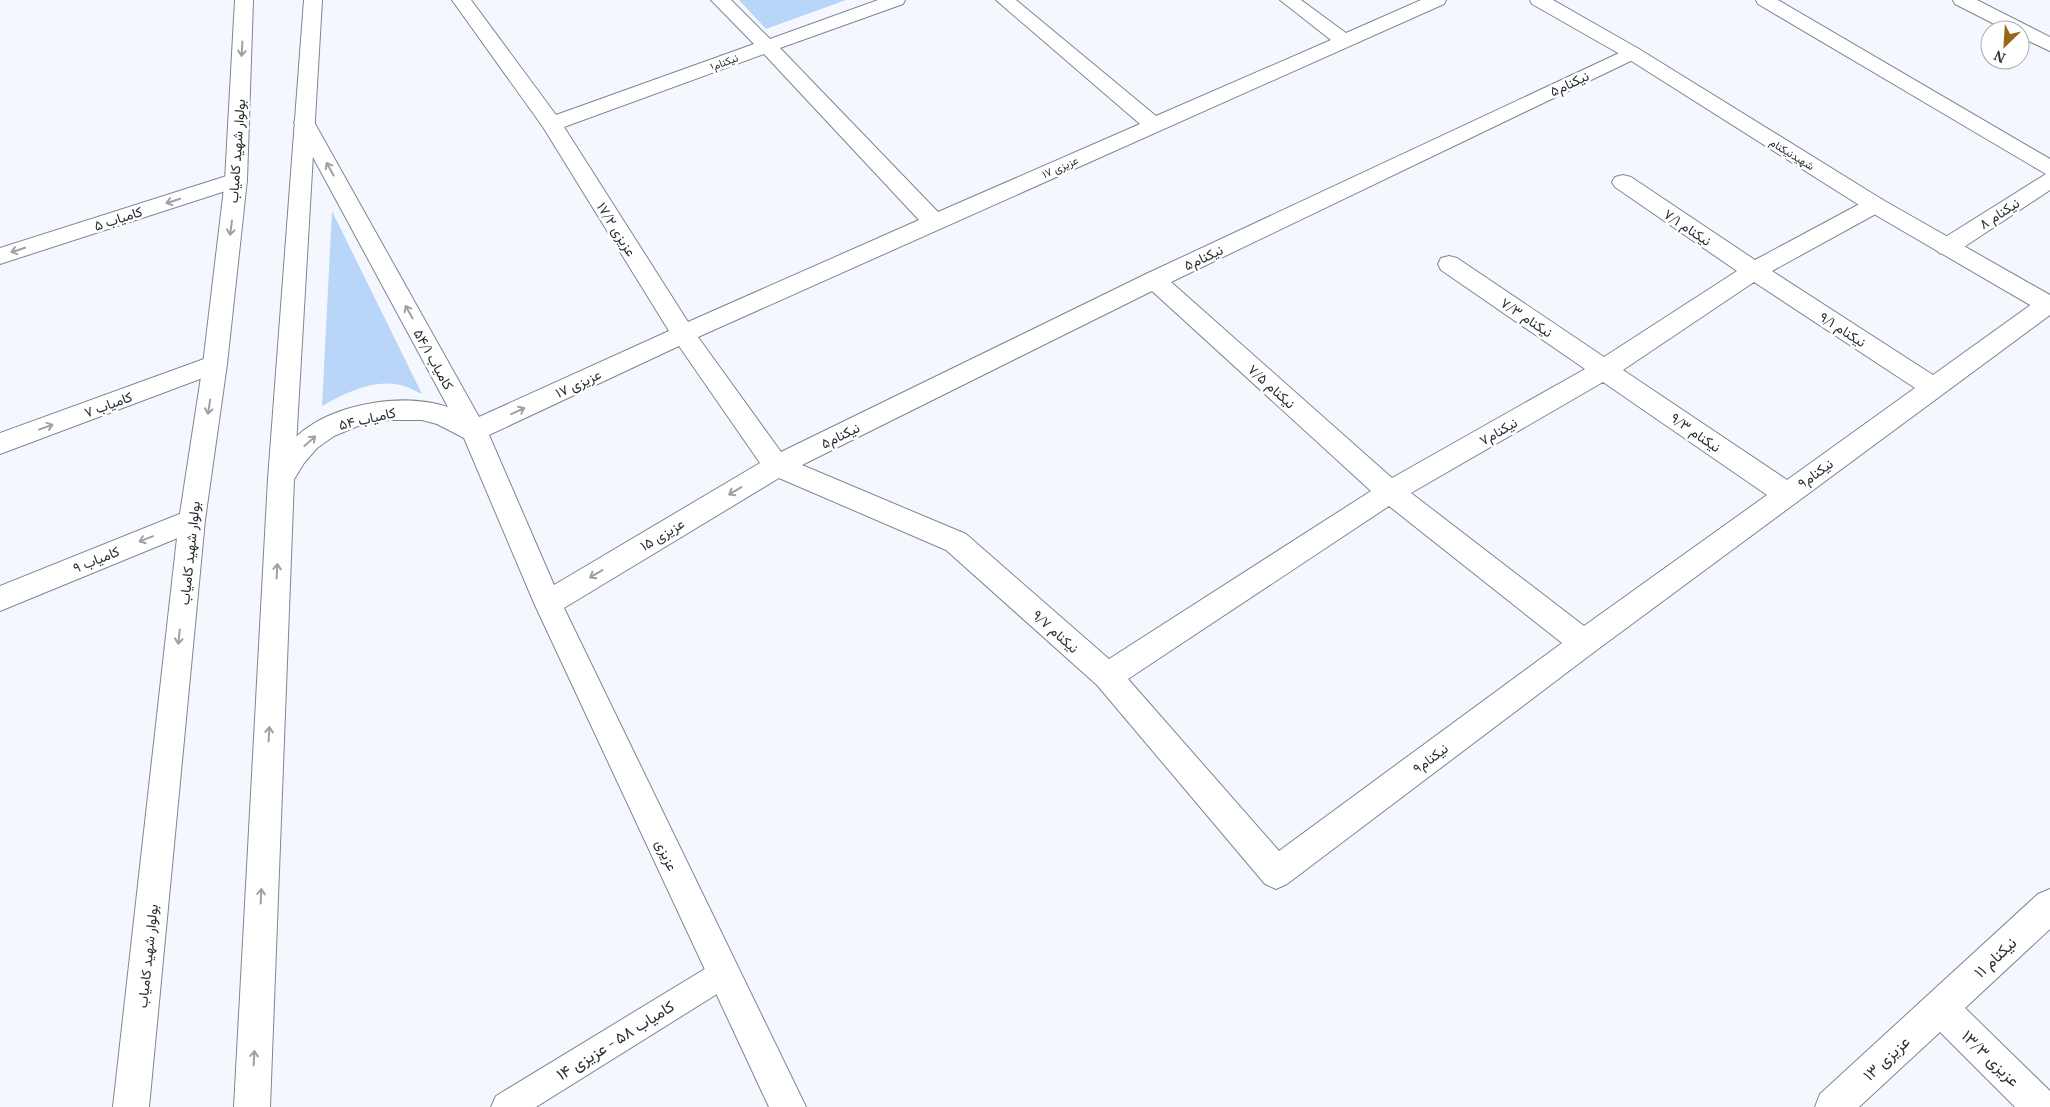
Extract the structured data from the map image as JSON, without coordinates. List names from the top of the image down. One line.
{"streets":{"street":["نیکنام۱","نیکنام۵","بولوار شهید کامیاب","شهیدنیکنام","عزیزی ۱۷","نیکنام ۸","کامیاب ۵","نیکنام ۷/۱","عزیزی ۱۷/۲","نیکنام ۷/۳","نیکنام ۹/۱","کامیاب ۵۴/۱","نیکنام ۷/۵","کامیاب ۷","کامیاب ۵۴","نیکنام۷","نیکنام ۹/۳","نیکنام۹","عزیزی ۱۵","کامیاب ۹","نیکنام ۹/۷","عزیزی","نیکنام ۱۱","عزیزی ۱۳","عزیزی ۱۳/۳"],"lane":["کامیاب ۵۸ - عزیزی ۱۴"]},"crossings":[["نیکنام۱","عزیزی ۱۷/۲"],["نیکنام۵","شهیدنیکنام"],["نیکنام۵","نیکنام ۷/۵"],["نیکنام۵","عزیزی ۱۵"],["نیکنام۵","نیکنام ۹/۷"],["بولوار شهید کامیاب","کامیاب ۵"],["بولوار شهید کامیاب","کامیاب ۷"],["بولوار شهید کامیاب","کامیاب ۹"],["شهیدنیکنام","نیکنام ۸"],["شهیدنیکنام","نیکنام۷"],["شهیدنیکنام","نیکنام۹"],["عزیزی ۱۷","عزیزی ۱۷/۲"],["عزیزی ۱۷","کامیاب ۵۴/۱"],["عزیزی ۱۷","کامیاب ۵۴"],["نیکنام ۷/۱","نیکنام ۹/۱"],["نیکنام ۷/۱","نیکنام۷"],["نیکنام ۷/۳","نیکنام۷"],["نیکنام ۷/۳","نیکنام ۹/۳"],["نیکنام ۹/۱","نیکنام۷"],["نیکنام ۹/۱","نیکنام۹"],["کامیاب ۵۴/۱","کامیاب ۵۴"],["کامیاب ۵۴/۱","عزیزی ۱۵"],["کامیاب ۵۴/۱","عزیزی"],["نیکنام ۷/۵","نیکنام۷"],["نیکنام۷","نیکنام ۹/۳"],["نیکنام۷","نیکنام ۹/۷"],["نیکنام ۹/۳","نیکنام۹"],["نیکنام۹","نیکنام ۹/۷"],["عزیزی ۱۵","نیکنام ۹/۷"],["عزیزی ۱۵","عزیزی"],["عزیزی","کامیاب ۵۸ - عزیزی ۱۴"],["نیکنام ۱۱","عزیزی ۱۳"],["نیکنام ۱۱","عزیزی ۱۳/۳"],["عزیزی ۱۳","عزیزی ۱۳/۳"]],"one_way":["کامیاب ۵","کامیاب ۵۴/۱","کامیاب ۷","کامیاب ۵۴","عزیزی ۱۵","کامیاب ۹"],"north":"bottom left"}
